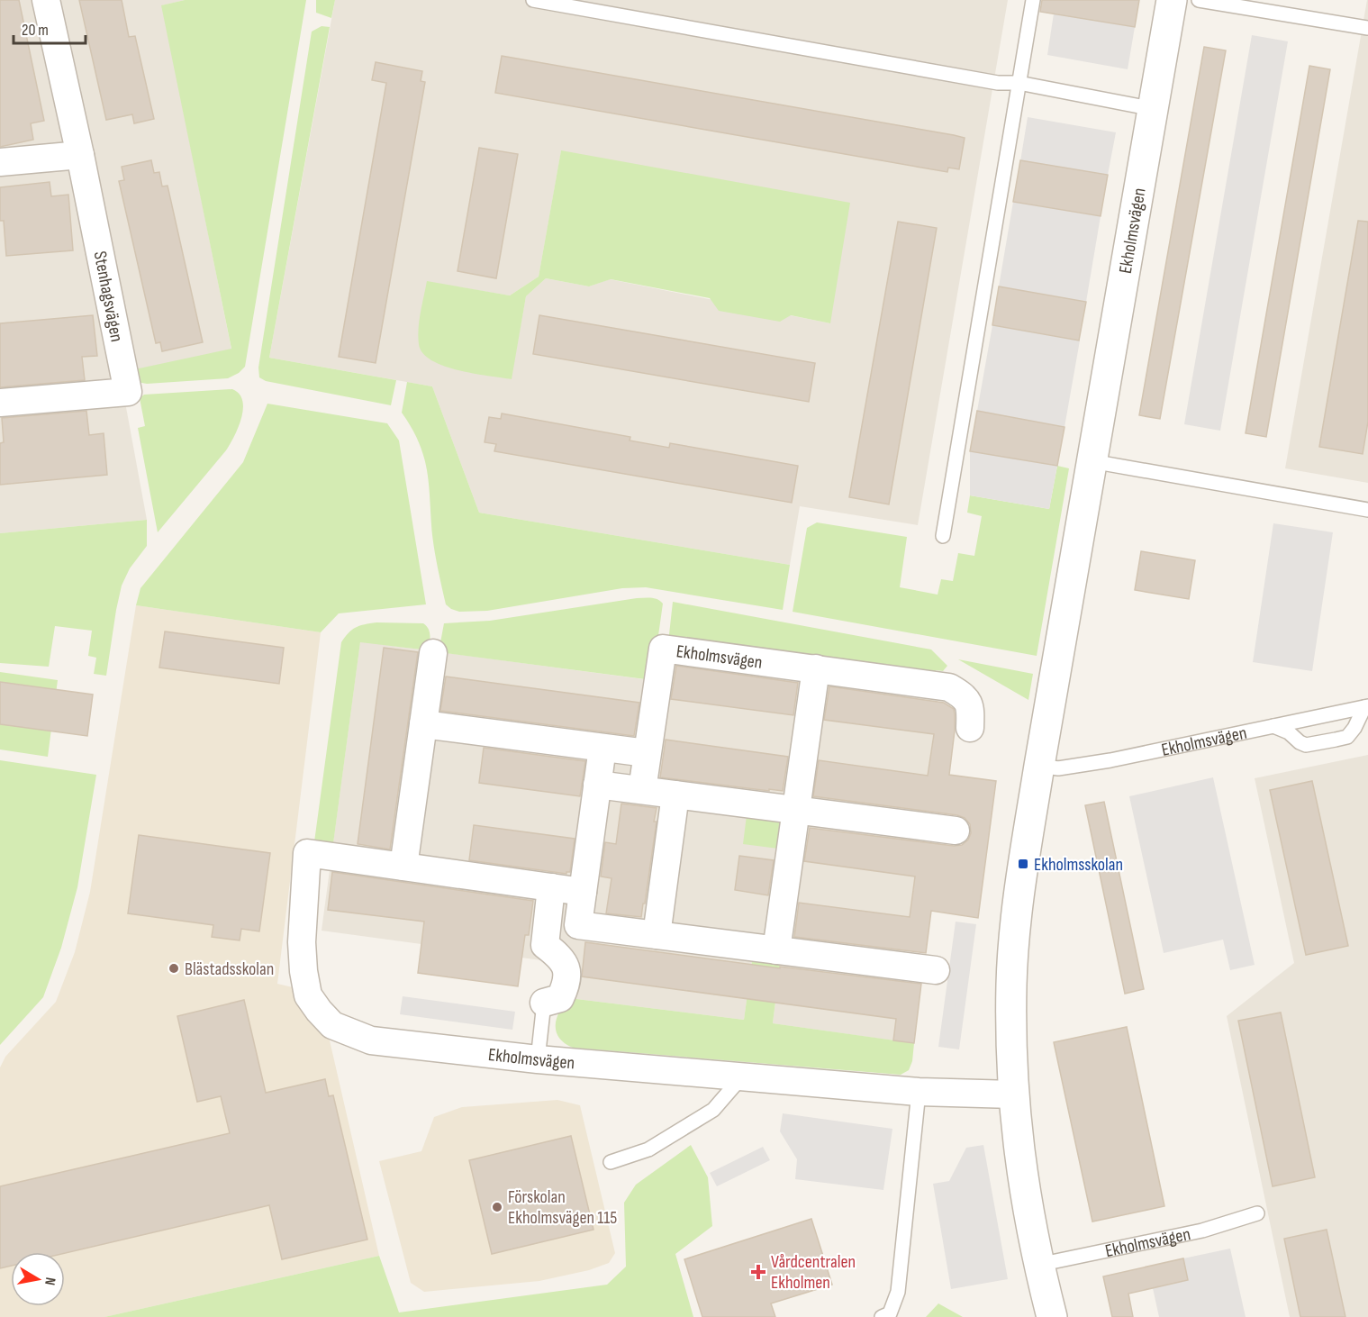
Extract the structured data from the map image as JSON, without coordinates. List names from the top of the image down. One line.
{"streets":{"street":["Ekholmsvägen","Stenhagsvägen"]},"places":{"transit":["Ekholmsskolan"],"other":["Blästadsskolan","Förskolan Ekholmsvägen 115"],"health":["Vårdcentralen Ekholmen"]},"scale_bar":"20 m","north":"right"}
